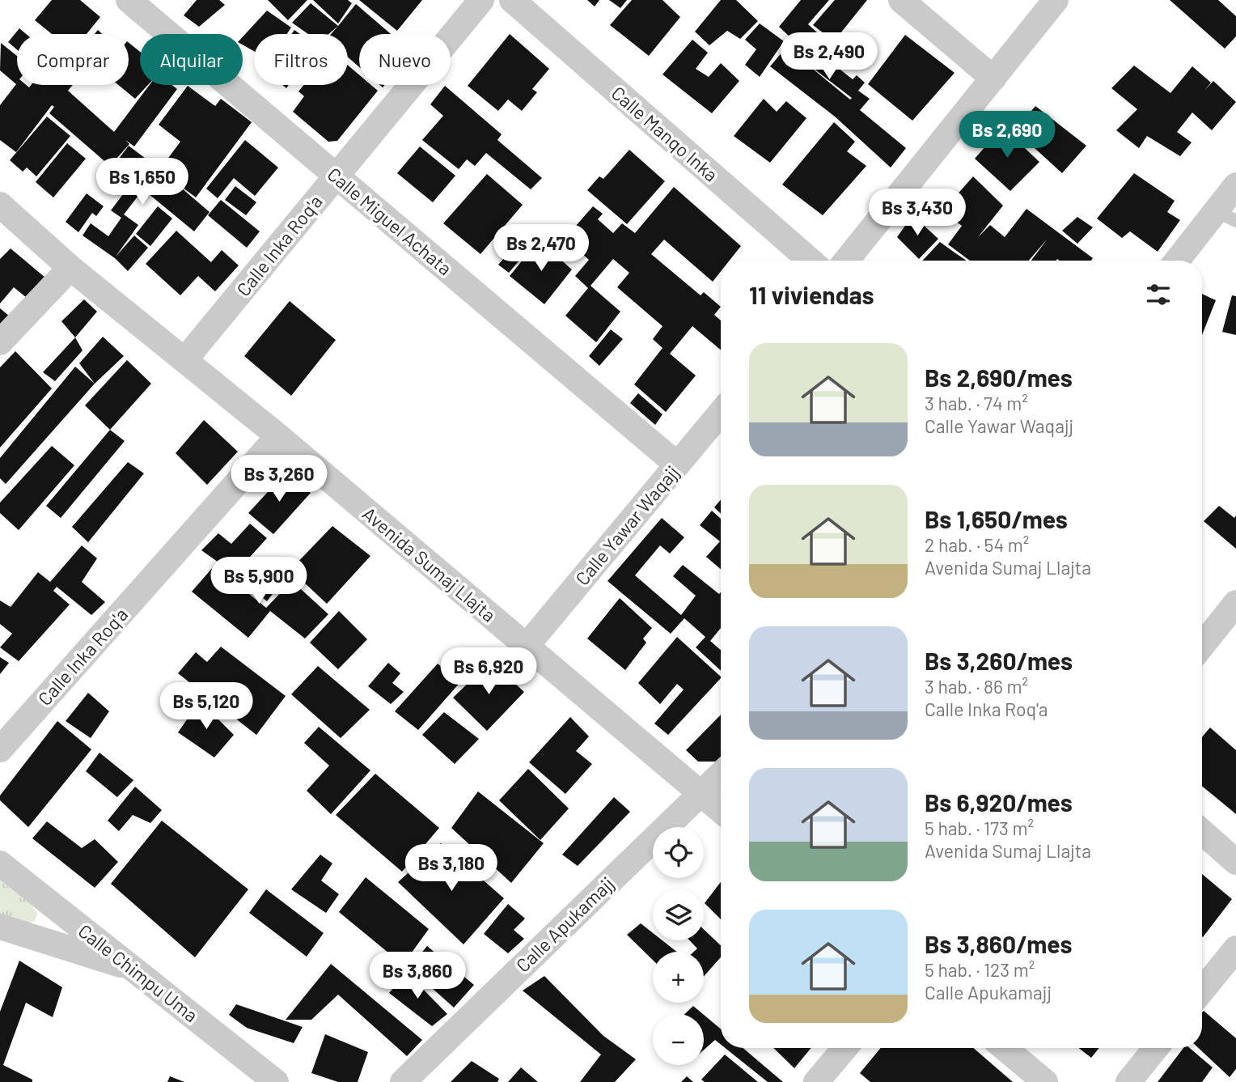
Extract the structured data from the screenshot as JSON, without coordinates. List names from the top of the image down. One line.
{"streets":{"street":["Calle Manqo Inka","Calle Miguel Achata","Calle Inka Roq'a","Calle Yawar Waqajj","Avenida Sumaj Llajta","Calle Apukamajj","Calle Chimpu Uma"]},"crossings":[["Calle Miguel Achata","Calle Inka Roq'a"],["Calle Miguel Achata","Calle Yawar Waqajj"],["Calle Inka Roq'a","Avenida Sumaj Llajta"],["Calle Yawar Waqajj","Avenida Sumaj Llajta"],["Avenida Sumaj Llajta","Calle Apukamajj"]],"page":{"price":["Bs 2,490","Bs 2,690","Bs 1,650","Bs 3,430","Bs 2,470","Bs 3,260","Bs 5,900","Bs 6,920","Bs 5,120","Bs 3,180","Bs 3,860"],"chip":["Comprar","Alquilar","Filtros","Nuevo"],"heading":"11 viviendas","list":[{"name":"Bs 2,690/mes","note":"3 hab. · 74 m² · Calle Yawar Waqajj"},{"name":"Bs 1,650/mes","note":"2 hab. · 54 m² · Avenida Sumaj Llajta"},{"name":"Bs 3,260/mes","note":"3 hab. · 86 m² · Calle Inka Roq'a"},{"name":"Bs 6,920/mes","note":"5 hab. · 173 m² · Avenida Sumaj Llajta"},{"name":"Bs 3,860/mes","note":"5 hab. · 123 m² · Calle Apukamajj"}],"map_buttons":["+","−"]}}
